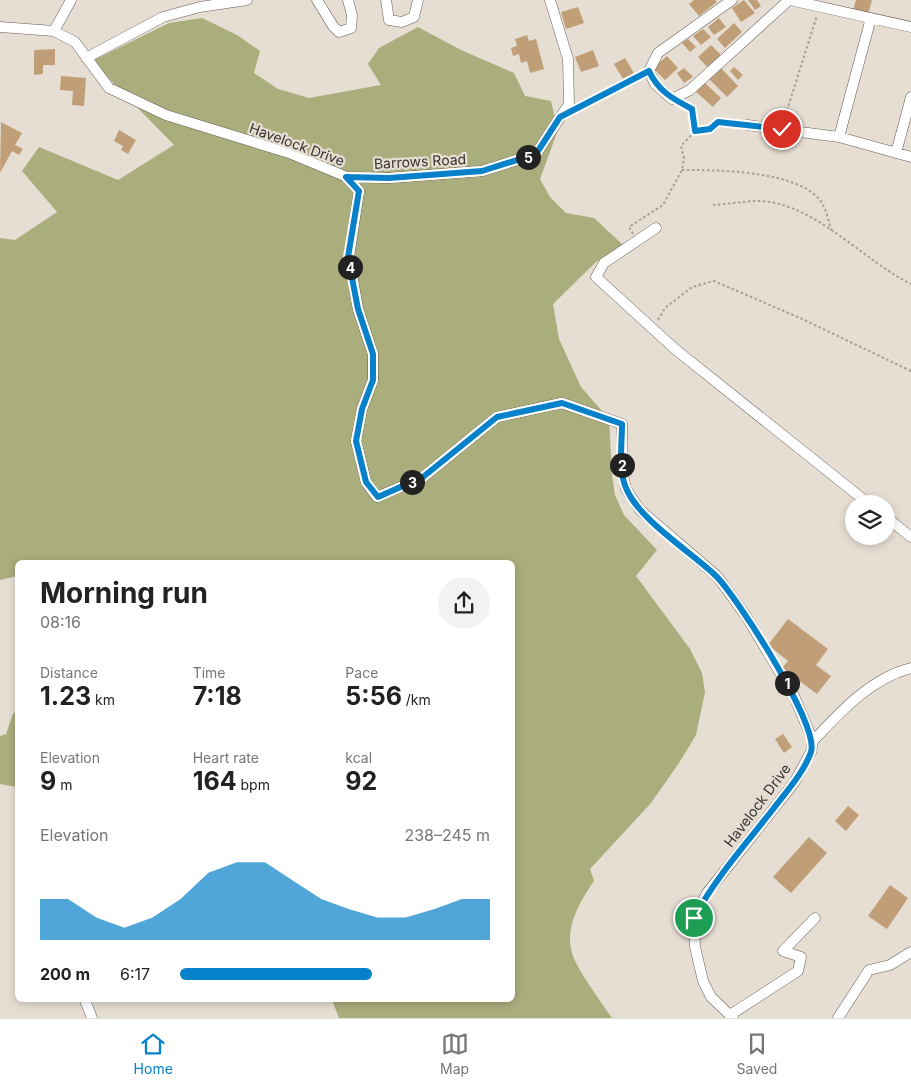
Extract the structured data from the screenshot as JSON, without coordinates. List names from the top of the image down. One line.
{"streets":{"street":["Havelock Drive","Barrows Road"]},"crossings":[["Havelock Drive","Barrows Road"]],"page":{"pins":["5","4","2","3","1"],"heading":["Morning run","08:16"],"stats":[["Distance","1.23 km"],["Time","7:18"],["Pace","5:56 /km"],["Elevation","9 m"],["Heart rate","164 bpm"],["kcal","92"]],"chart":["Elevation","238–245 m"],"list":[{"name":"200 m","note":"6:17"}],"tabs":["Home","Map","Saved"]}}
